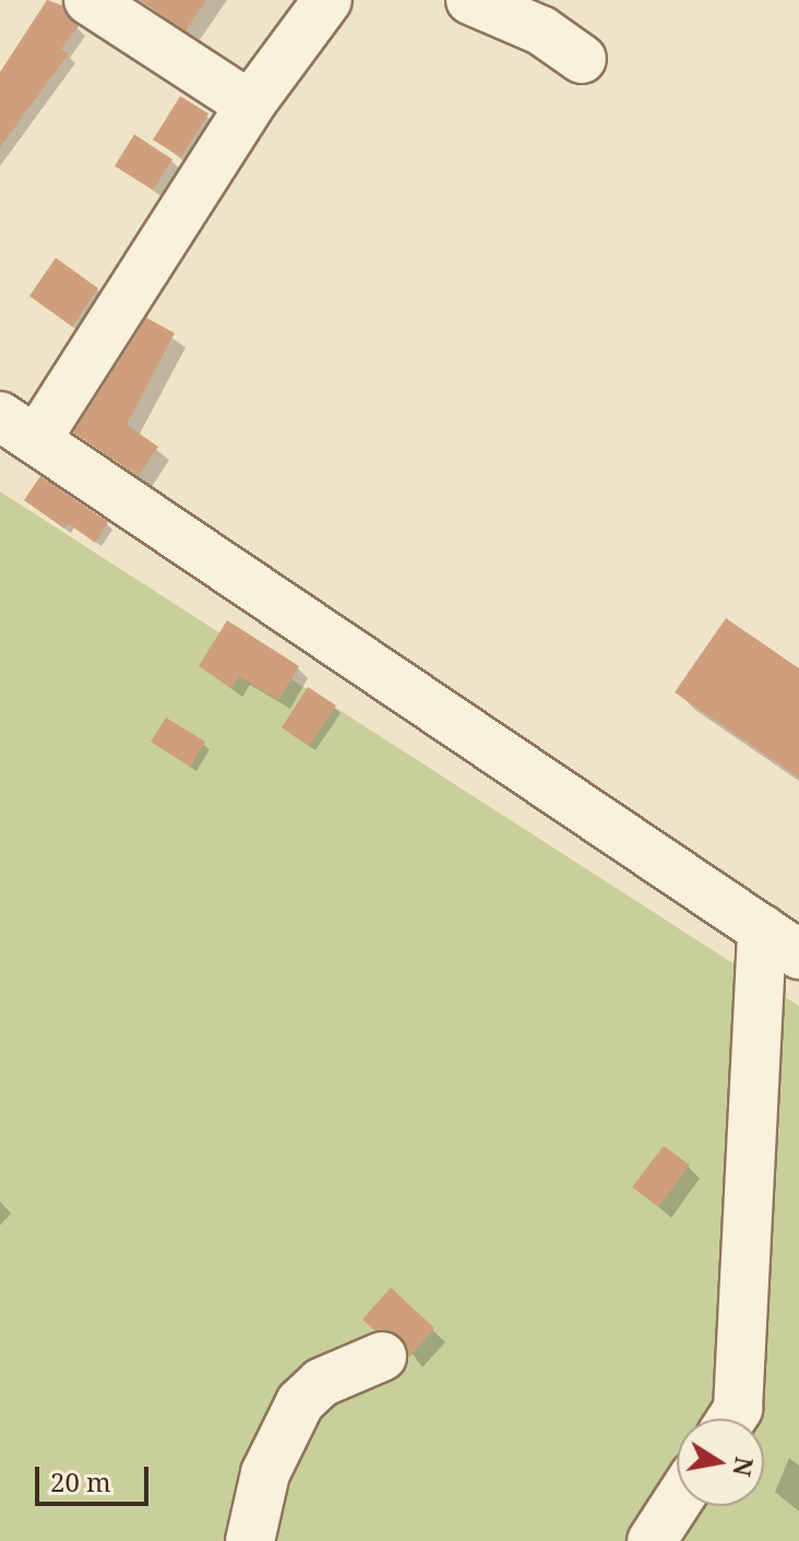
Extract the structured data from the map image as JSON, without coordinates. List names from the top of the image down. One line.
{"scale_bar":"20 m","north":"right"}
